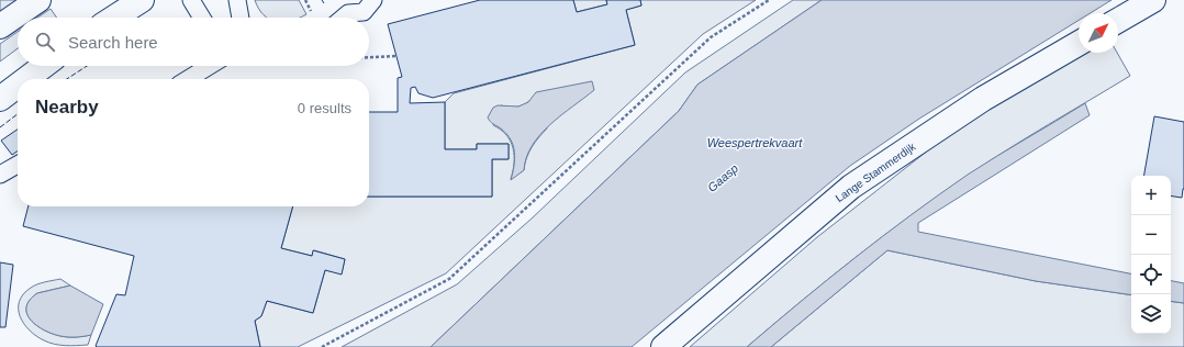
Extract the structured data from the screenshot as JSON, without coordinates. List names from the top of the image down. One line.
{"streets":{"street":["Lange Stammerdijk"]},"water":["Weespertrekvaart","Gaasp"],"north":"top right","page":{"search":"Search here","heading":["Nearby","0 results"],"map_buttons":["+","−"]}}
